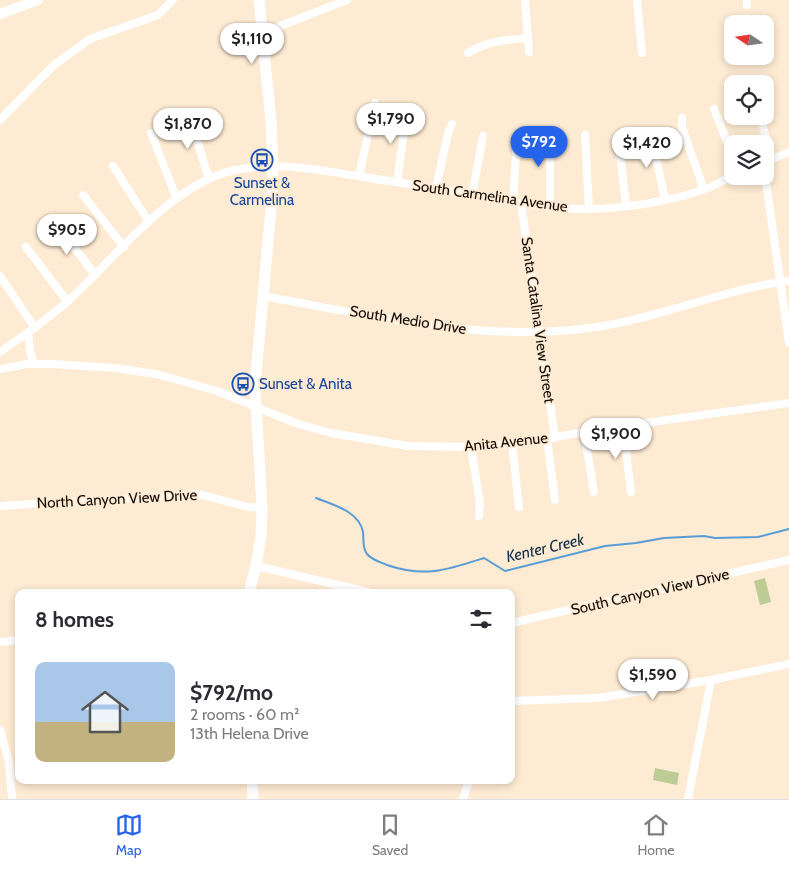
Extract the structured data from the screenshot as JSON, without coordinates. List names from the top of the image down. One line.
{"streets":{"street":["South Carmelina Avenue","South Medio Drive","Santa Catalina View Street","Anita Avenue","North Canyon View Drive","South Canyon View Drive"]},"crossings":[["South Carmelina Avenue","Santa Catalina View Street"],["South Medio Drive","Santa Catalina View Street"],["Santa Catalina View Street","Anita Avenue"]],"water":["Kenter Creek"],"places":{"bus stop":["Sunset & Carmelina","Sunset & Anita"]},"north":"left","page":{"price":["$1,110","$1,790","$1,870","$792","$1,420","$905","$1,900","$1,590"],"heading":"8 homes","list":[{"name":"$792/mo","note":"2 rooms · 60 m² · 13th Helena Drive"}],"tabs":["Map","Saved","Home"]}}
